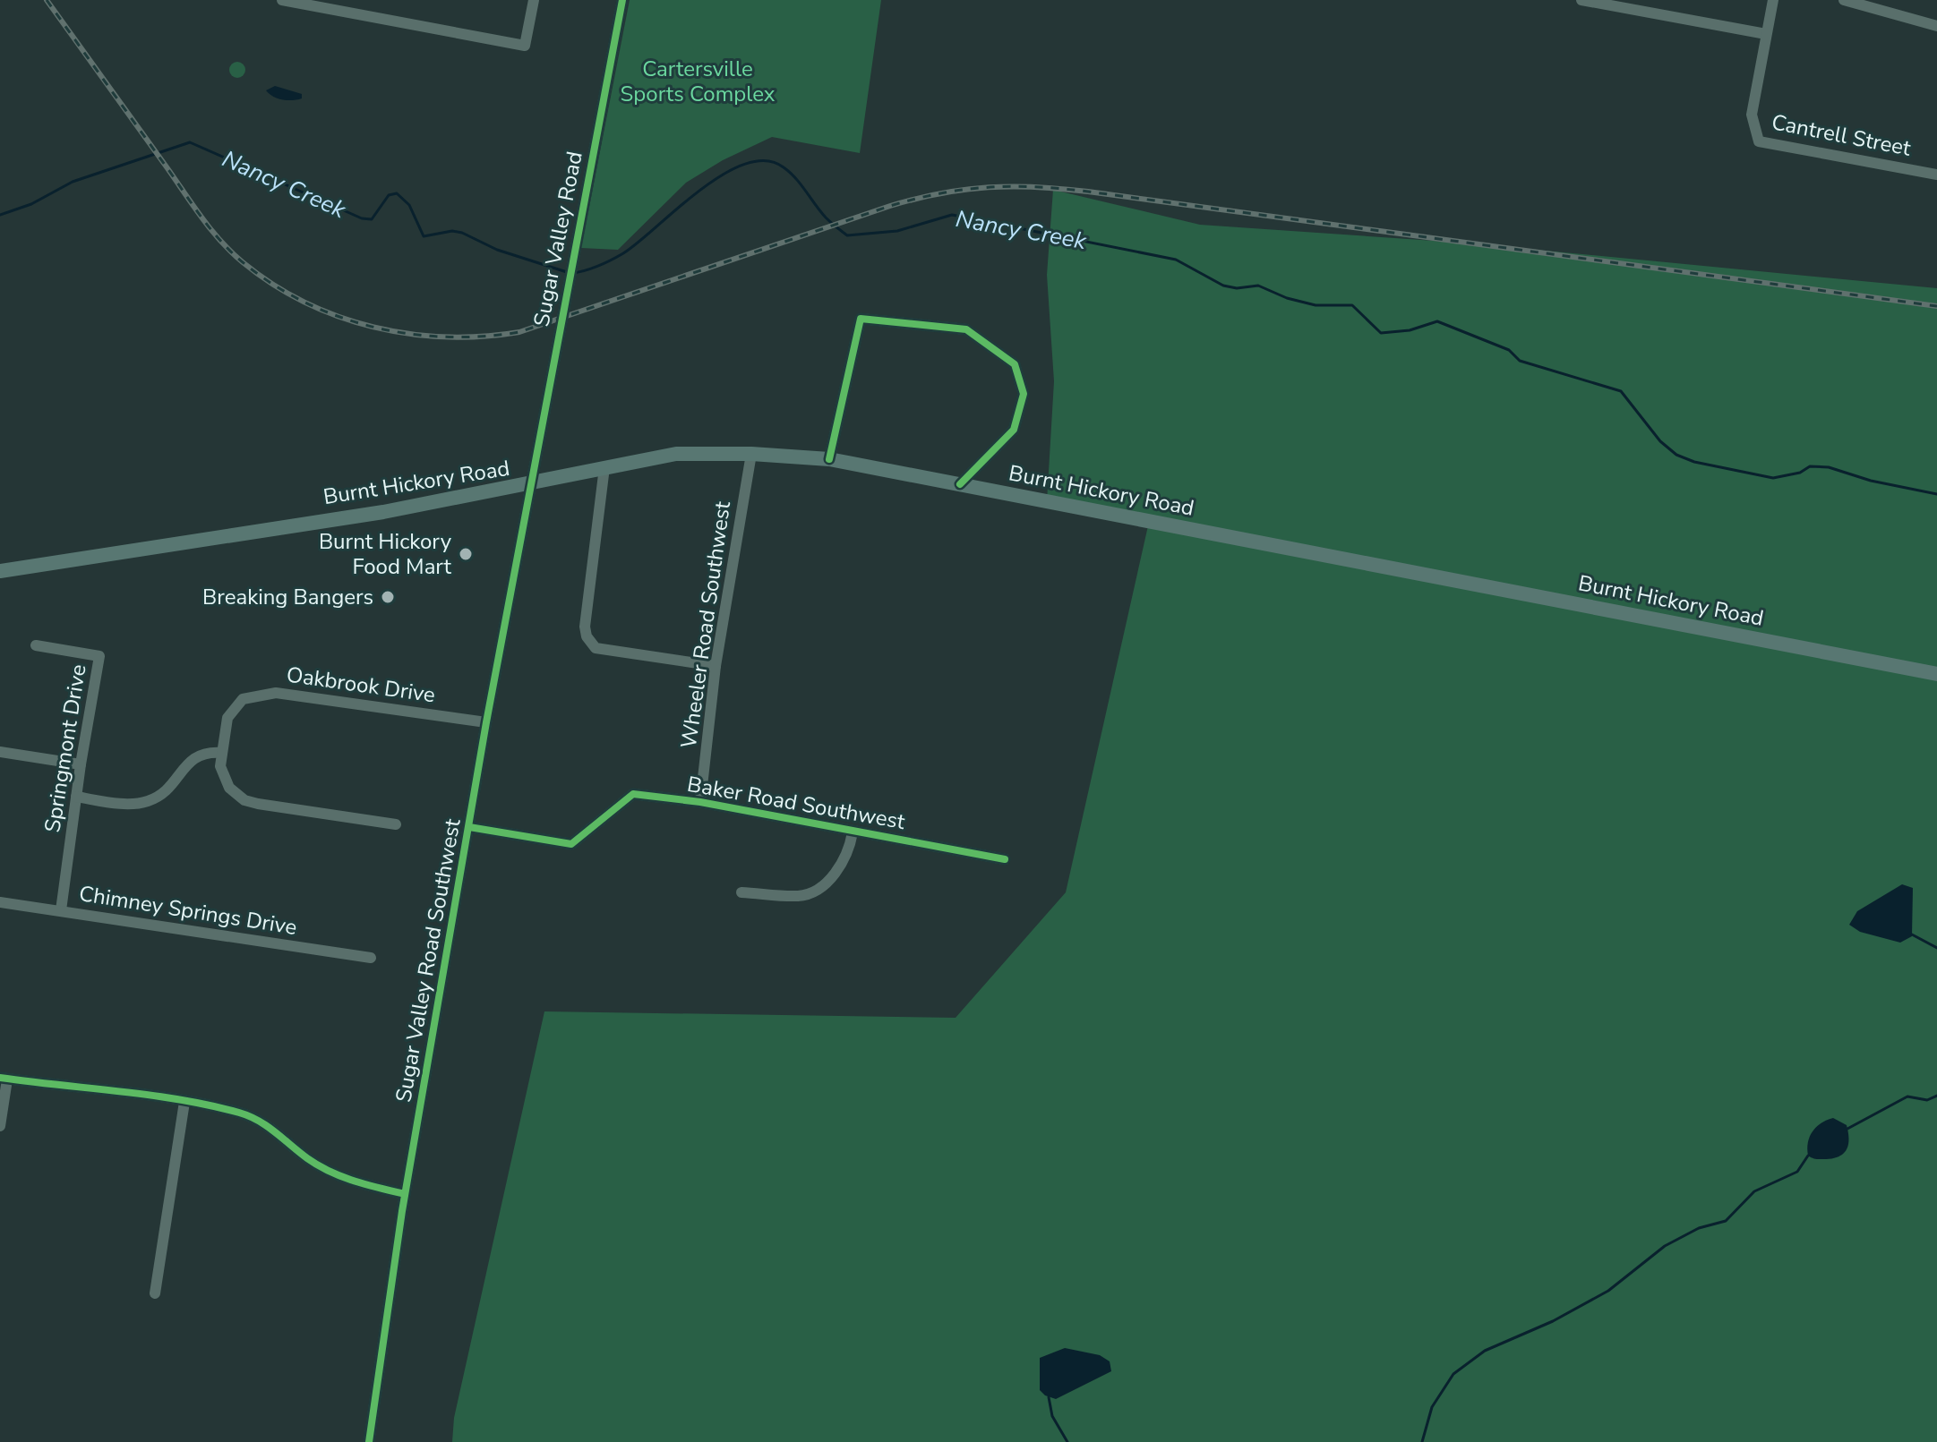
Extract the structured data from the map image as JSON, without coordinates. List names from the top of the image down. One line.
{"streets":{"main road":["Burnt Hickory Road"],"street":["Cantrell Street","Sugar Valley Road","Wheeler Road Southwest","Oakbrook Drive","Springmont Drive","Baker Road Southwest","Chimney Springs Drive","Sugar Valley Road Southwest"]},"crossings":[["Sugar Valley Road","Burnt Hickory Road"],["Sugar Valley Road","Sugar Valley Road Southwest"],["Burnt Hickory Road","Wheeler Road Southwest"],["Burnt Hickory Road","Sugar Valley Road Southwest"],["Wheeler Road Southwest","Baker Road Southwest"],["Oakbrook Drive","Sugar Valley Road Southwest"],["Springmont Drive","Chimney Springs Drive"],["Baker Road Southwest","Sugar Valley Road Southwest"]],"water":["Nancy Creek"],"parks":["Cartersville Sports Complex"],"places":["Burnt Hickory Food Mart","Breaking Bangers"]}
